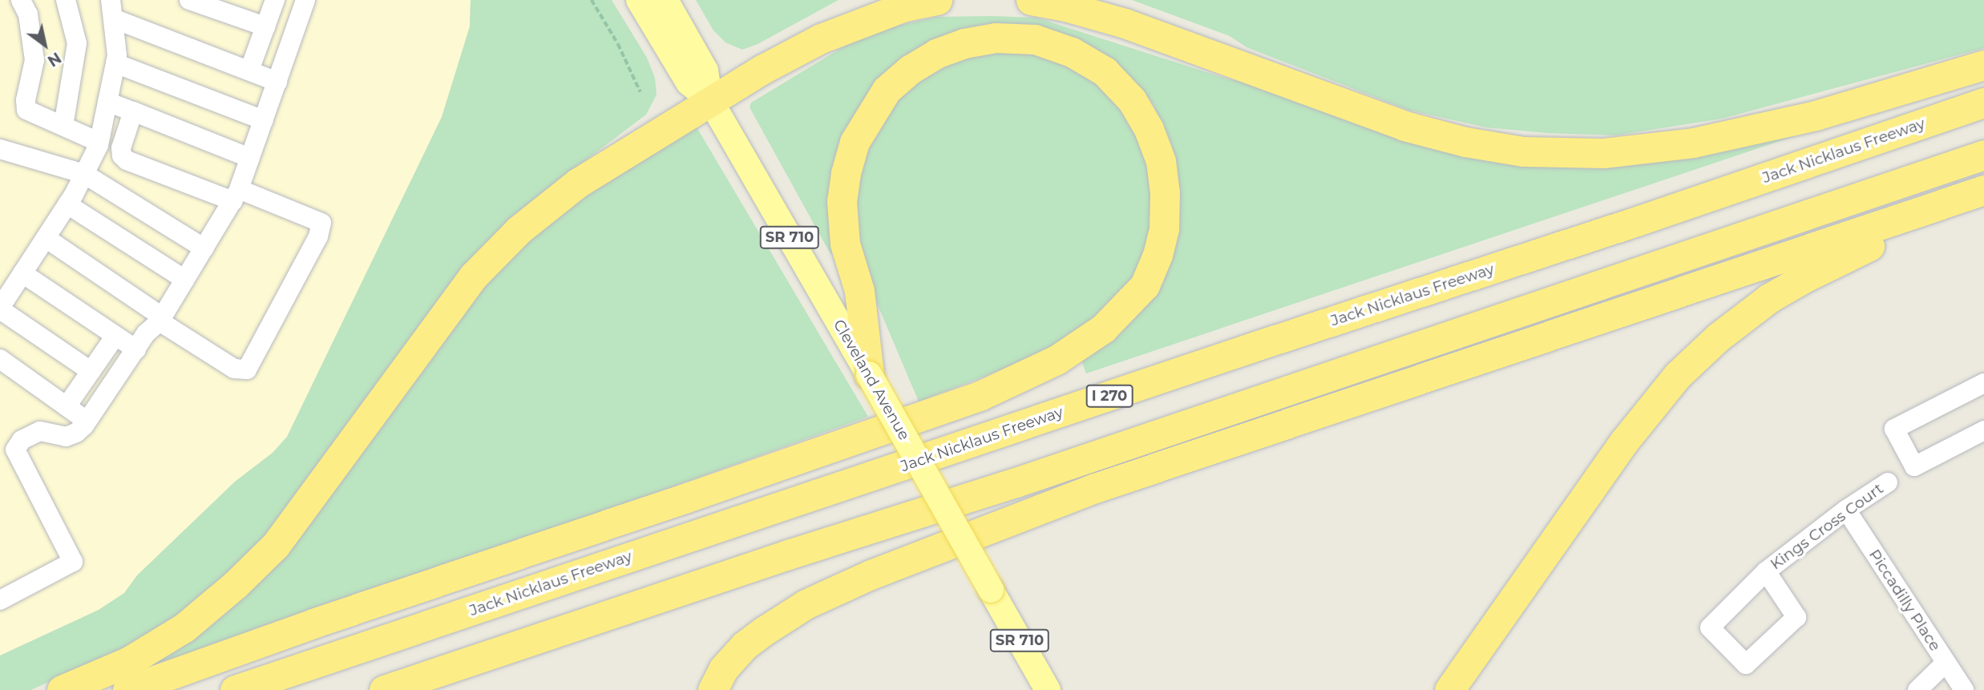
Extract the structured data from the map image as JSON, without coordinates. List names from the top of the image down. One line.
{"streets":{"highway":["Jack Nicklaus Freeway","I 270"],"main road":["SR 710","Cleveland Avenue"],"street":["Kings Cross Court","Piccadilly Place"]},"crossings":[["Kings Cross Court","Piccadilly Place"]],"north":"bottom right"}
